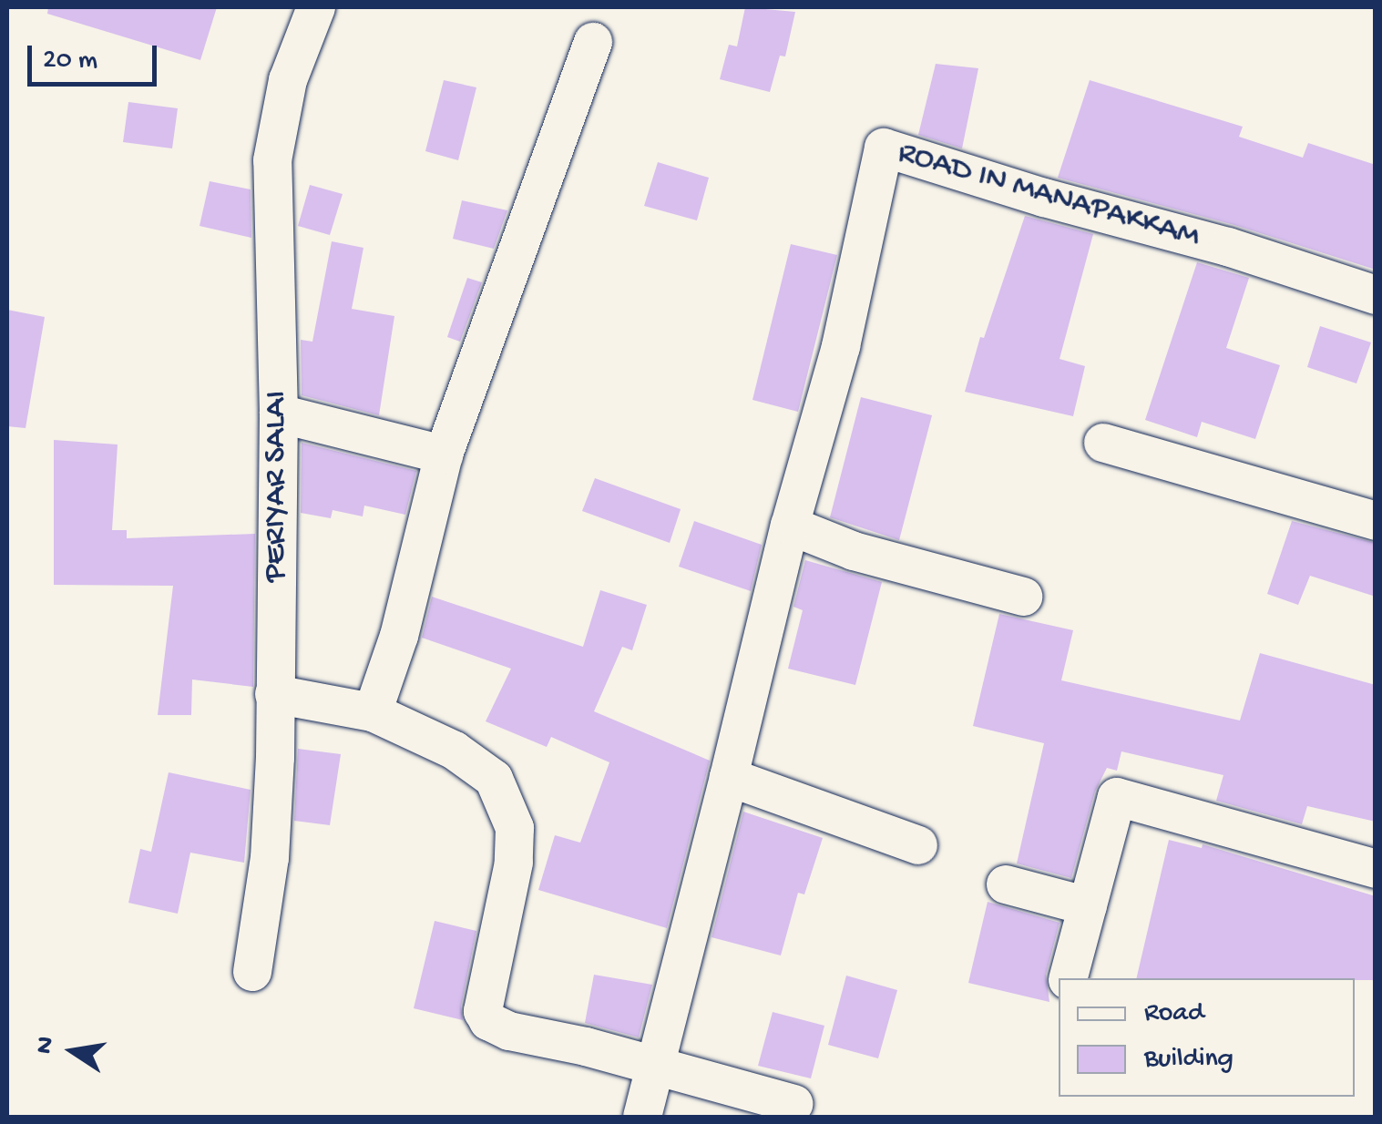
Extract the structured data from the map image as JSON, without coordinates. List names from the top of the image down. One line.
{"streets":{"street":["ROAD IN MANAPAKKAM","PERIYAR SALAI"]},"legend":["Road","Building"],"scale_bar":"20 m","north":"left"}
